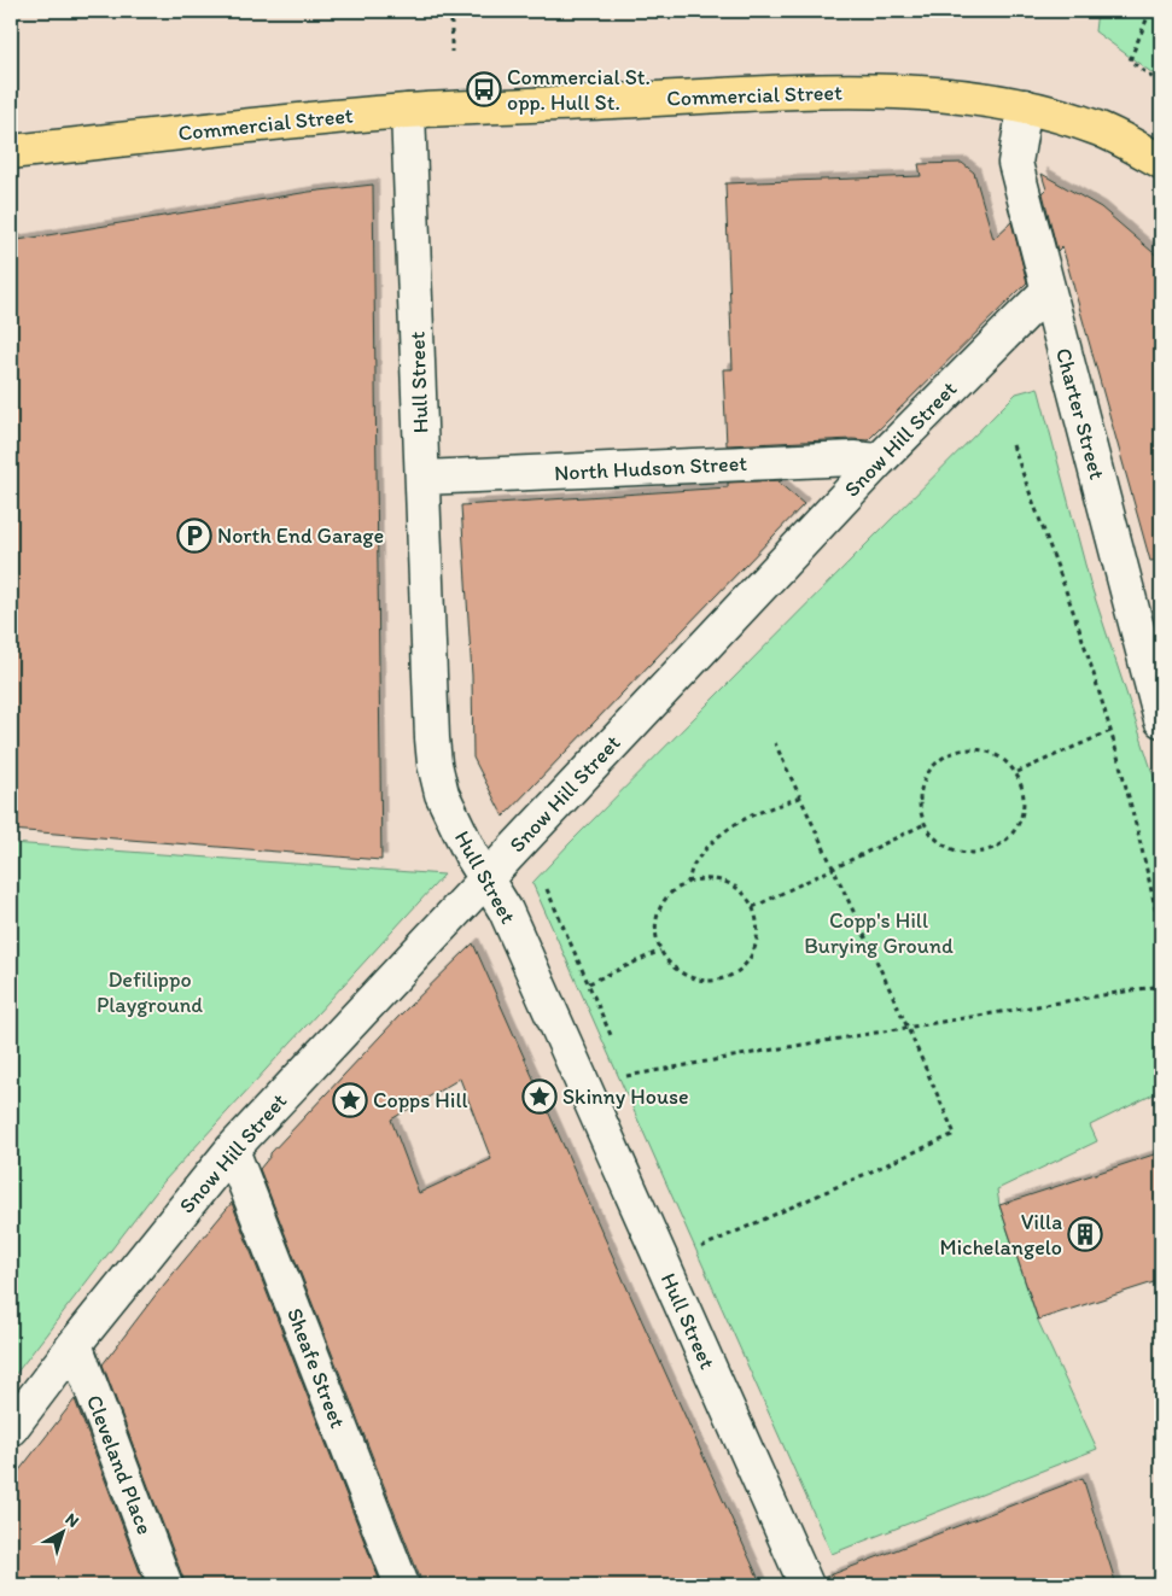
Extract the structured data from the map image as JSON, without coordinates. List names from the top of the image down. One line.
{"streets":{"main road":["Commercial Street"],"street":["Hull Street","Charter Street","Snow Hill Street","North Hudson Street","Sheafe Street","Cleveland Place"]},"crossings":[["Commercial Street","Hull Street"],["Commercial Street","Charter Street"],["Hull Street","Snow Hill Street"],["Hull Street","North Hudson Street"],["Charter Street","Snow Hill Street"],["Snow Hill Street","North Hudson Street"],["Snow Hill Street","Sheafe Street"],["Snow Hill Street","Cleveland Place"]],"parks":["Copp's Hill Burying Ground","Defilippo Playground"],"places":{"bus stop":["Commercial St. opp. Hull St."],"parking":["North End Garage"],"place":["Skinny House","Copps Hill"],"building":["Villa Michelangelo"]},"north":"top right"}
